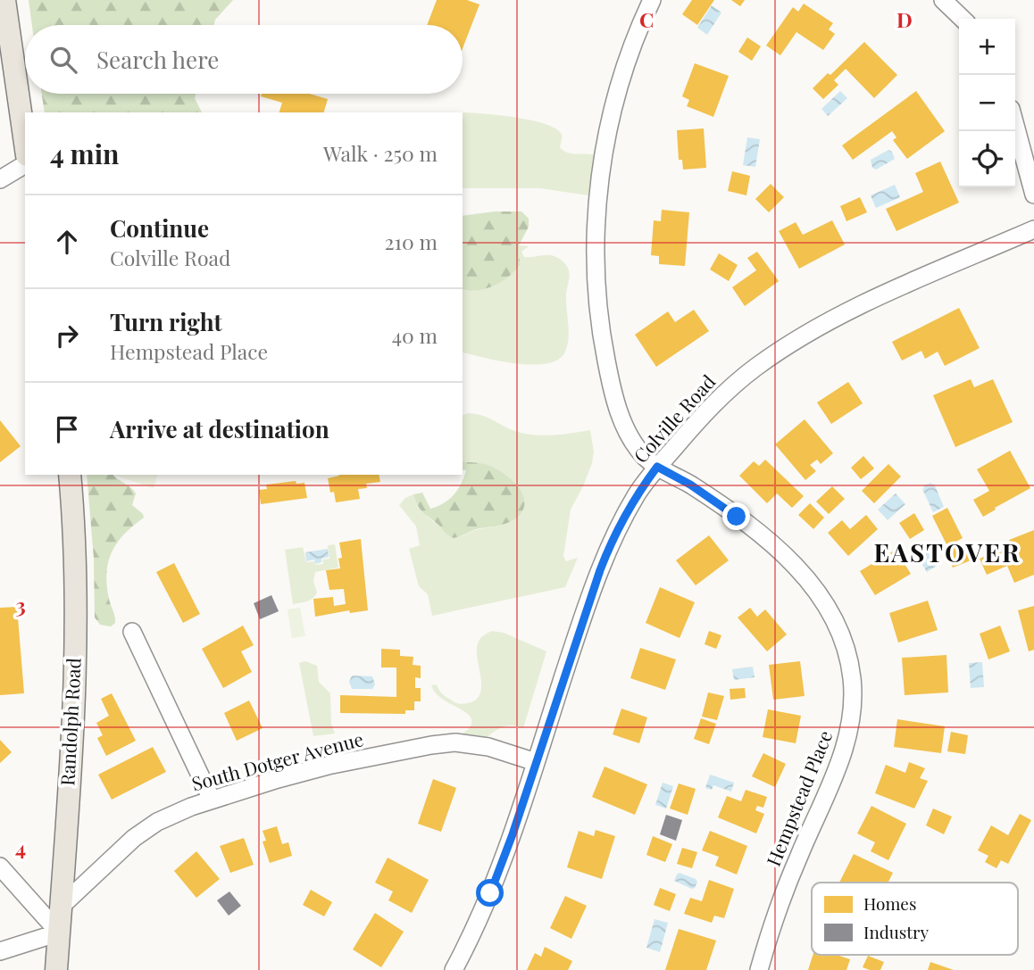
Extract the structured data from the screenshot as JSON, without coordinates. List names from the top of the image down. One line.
{"streets":{"main road":["Randolph Road"],"street":["Colville Road","South Dotger Avenue","Hempstead Place"]},"crossings":[["Colville Road","South Dotger Avenue"],["Colville Road","Hempstead Place"],["Randolph Road","South Dotger Avenue"]],"districts":["EASTOVER"],"legend":["Homes","Industry"],"page":{"map_buttons":["+","−"],"search":"Search here","heading":["4 min","Walk · 250 m"],"list":[["Continue","Colville Road","210 m"],["Turn right","Hempstead Place","40 m"],"Arrive at destination"]},"grid":{"columns":["C","D"],"rows":["3","4"]}}
